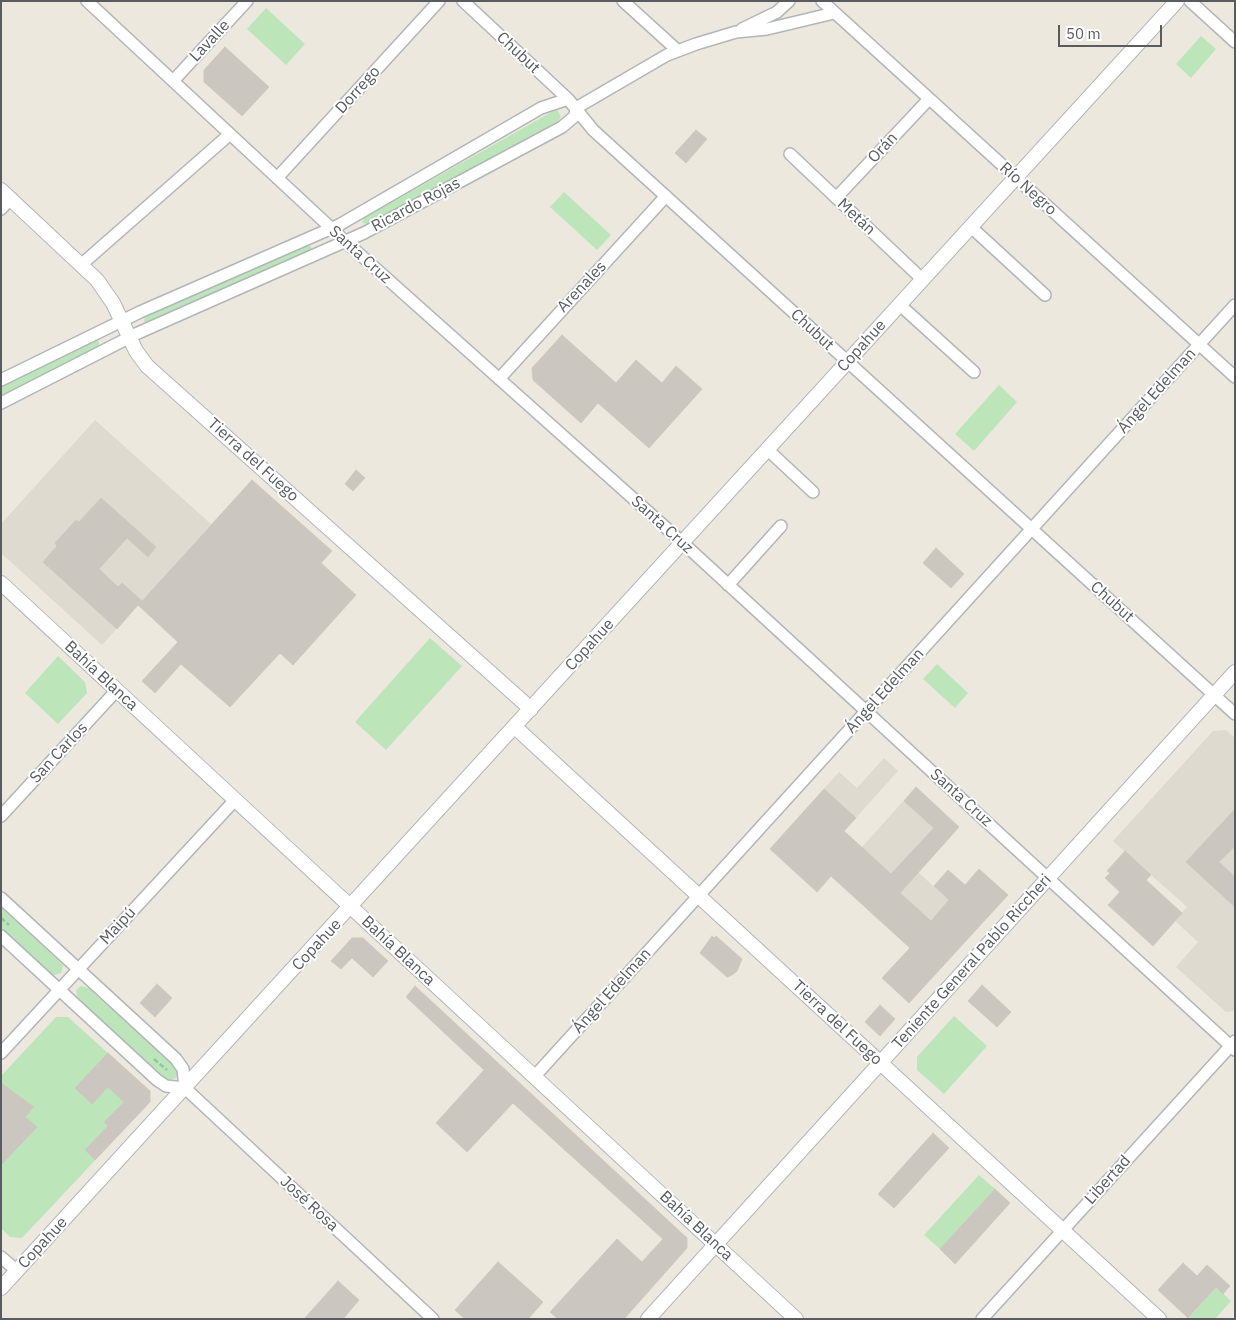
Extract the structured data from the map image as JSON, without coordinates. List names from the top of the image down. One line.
{"streets":{"street":["Lavalle","Chubut","Dorrego","Orán","Río Negro","Ricardo Rojas","Metán","Santa Cruz","Arenales","Copahue","Ángel Edelman","Tierra del Fuego","Bahía Blanca","San Carlos","Maipú","Teniente General Pablo Riccheri","Libertad","José Rosa"]},"crossings":[["Lavalle","Santa Cruz"],["Chubut","Ricardo Rojas"],["Chubut","Arenales"],["Chubut","Copahue"],["Chubut","Ángel Edelman"],["Chubut","Teniente General Pablo Riccheri"],["Dorrego","Santa Cruz"],["Orán","Río Negro"],["Orán","Metán"],["Río Negro","Ricardo Rojas"],["Río Negro","Copahue"],["Río Negro","Ángel Edelman"],["Ricardo Rojas","Santa Cruz"],["Ricardo Rojas","Tierra del Fuego"],["Metán","Copahue"],["Santa Cruz","Arenales"],["Santa Cruz","Copahue"],["Santa Cruz","Ángel Edelman"],["Santa Cruz","Teniente General Pablo Riccheri"],["Santa Cruz","Libertad"],["Copahue","Tierra del Fuego"],["Copahue","Bahía Blanca"],["Copahue","José Rosa"],["Ángel Edelman","Tierra del Fuego"],["Ángel Edelman","Bahía Blanca"],["Tierra del Fuego","Teniente General Pablo Riccheri"],["Tierra del Fuego","Libertad"],["Bahía Blanca","San Carlos"],["Bahía Blanca","Maipú"],["Bahía Blanca","Teniente General Pablo Riccheri"]],"scale_bar":"50 m"}
